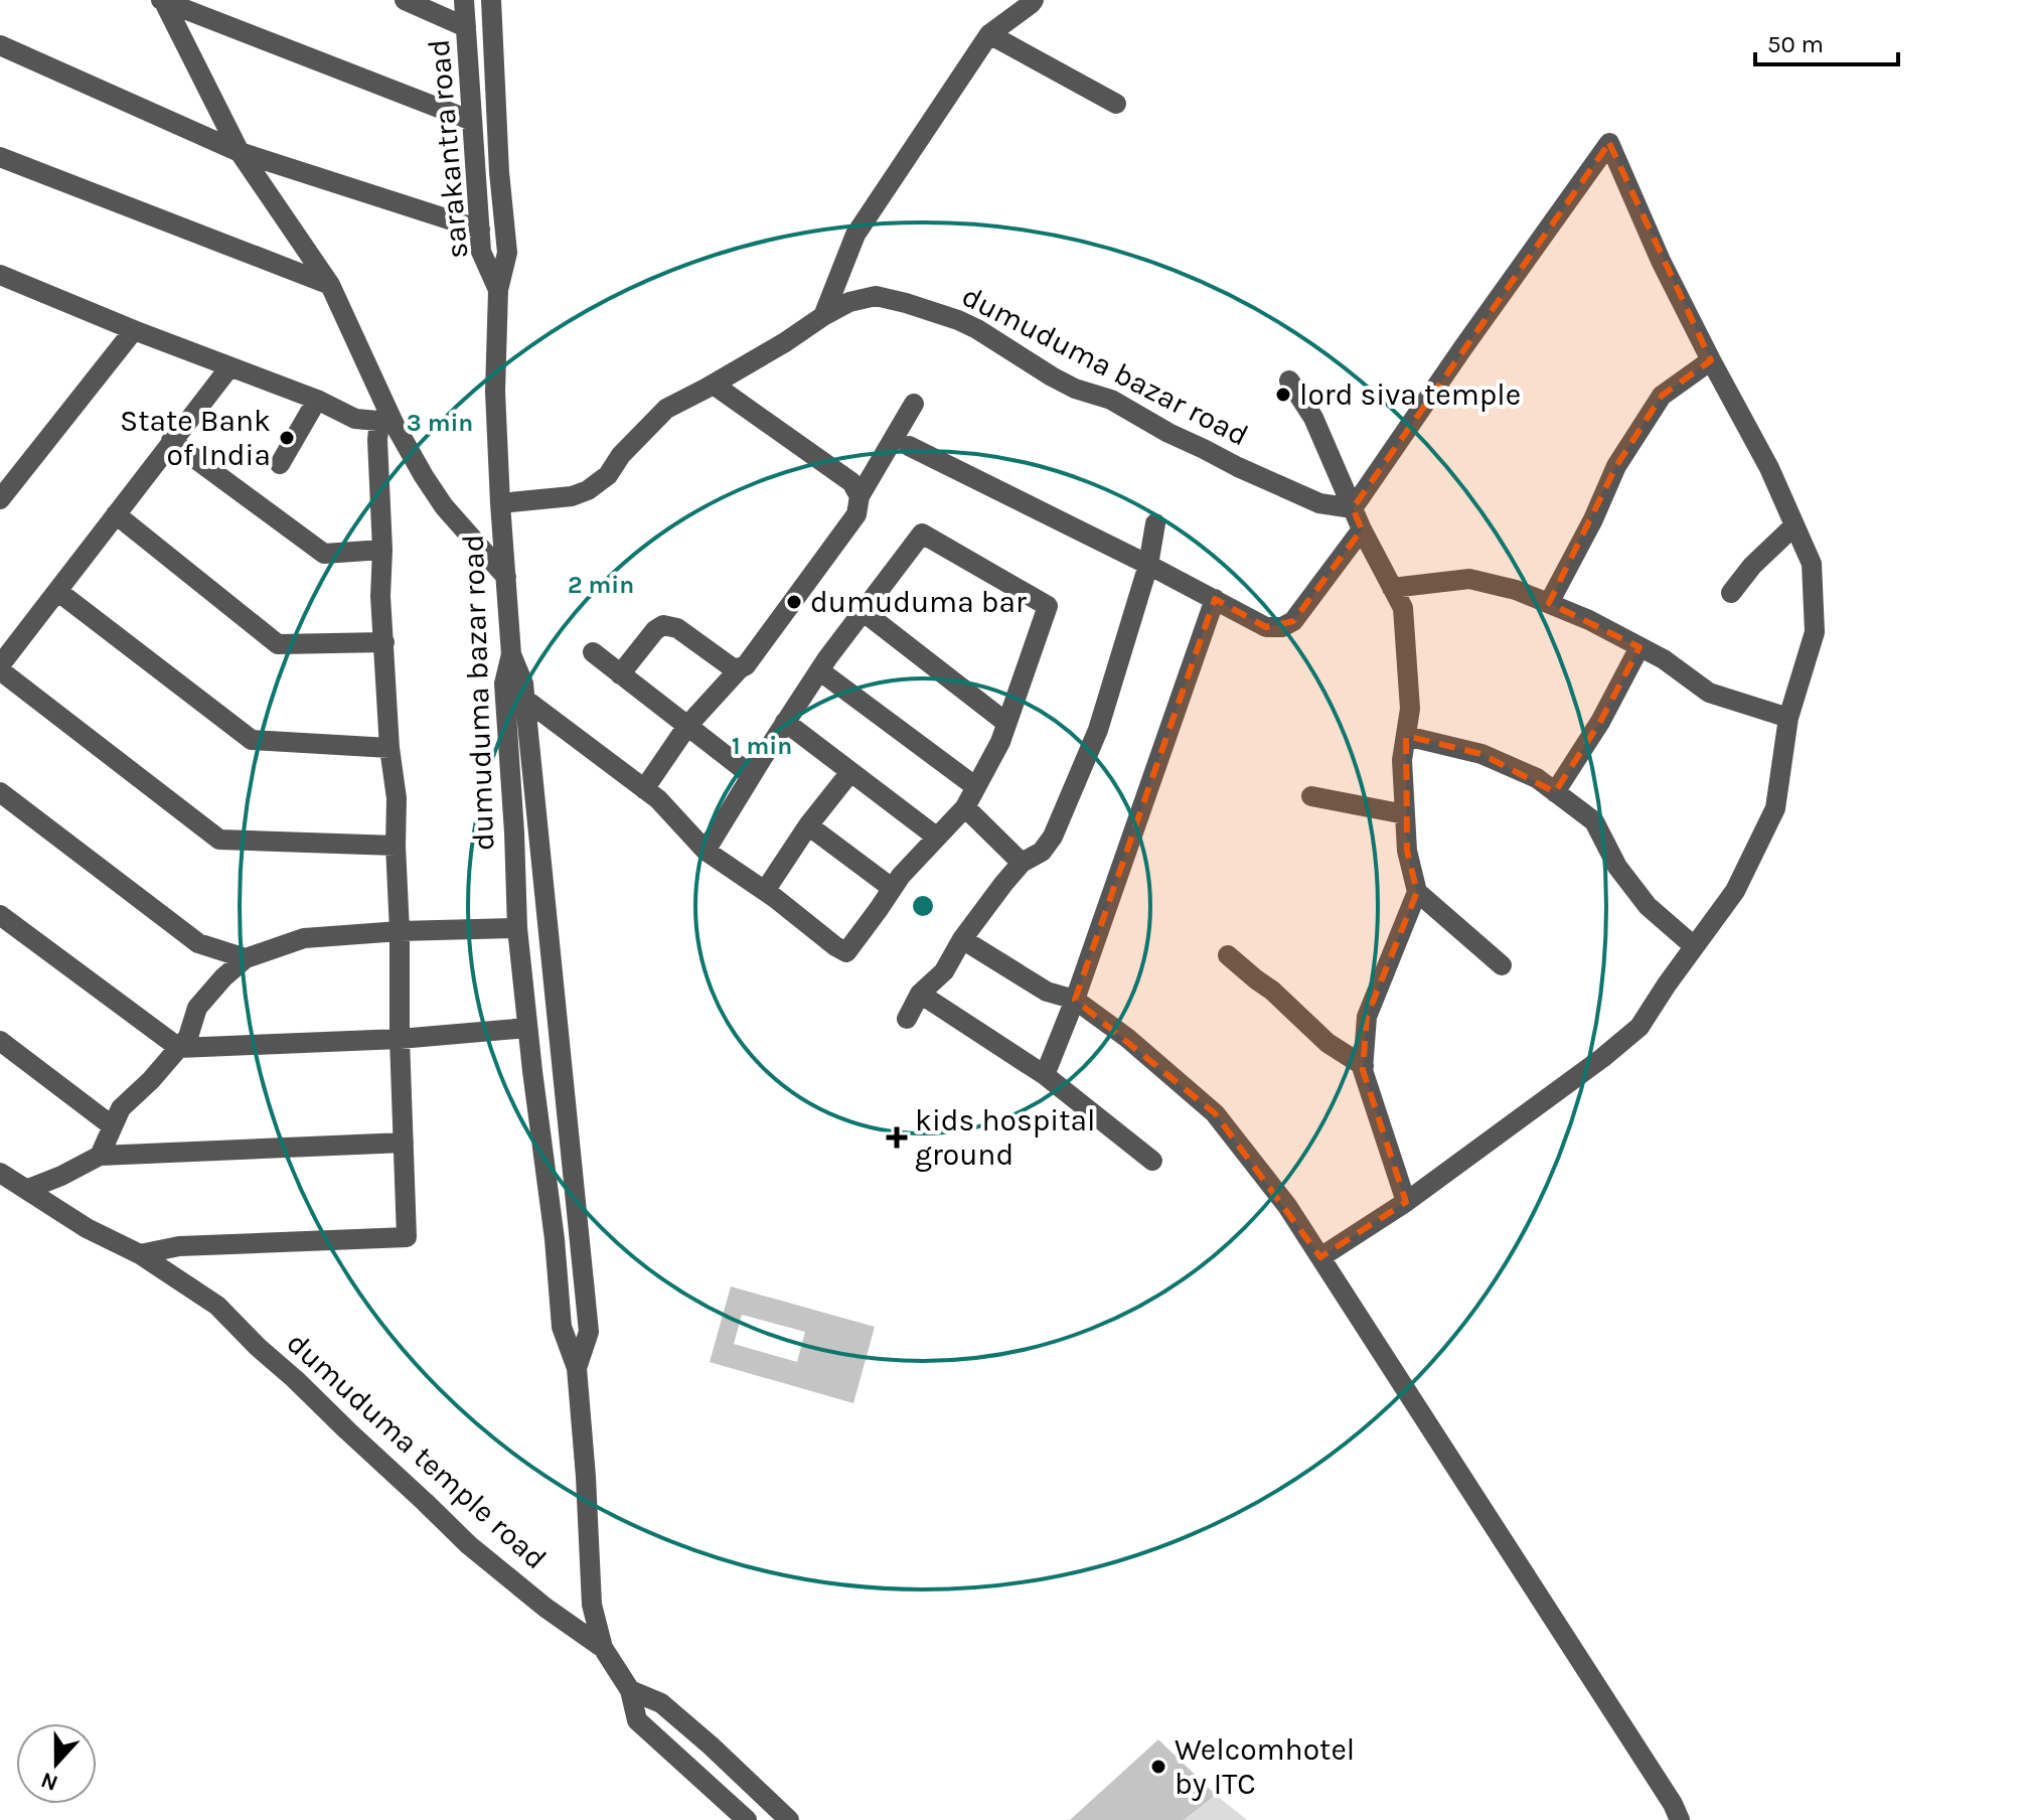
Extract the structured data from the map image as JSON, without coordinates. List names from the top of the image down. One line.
{"streets":{"street":["sarakantra road","dumuduma bazar road","dumuduma temple road"]},"crossings":[["sarakantra road","dumuduma bazar road"],["dumuduma bazar road","dumuduma temple road"]],"places":{"other":["lord siva temple","State Bank of India","dumuduma bar","Welcomhotel by ITC"],"health":["kids hospital ground"]},"scale_bar":"50 m","north":"bottom","rings":["3 min","2 min","1 min"]}
